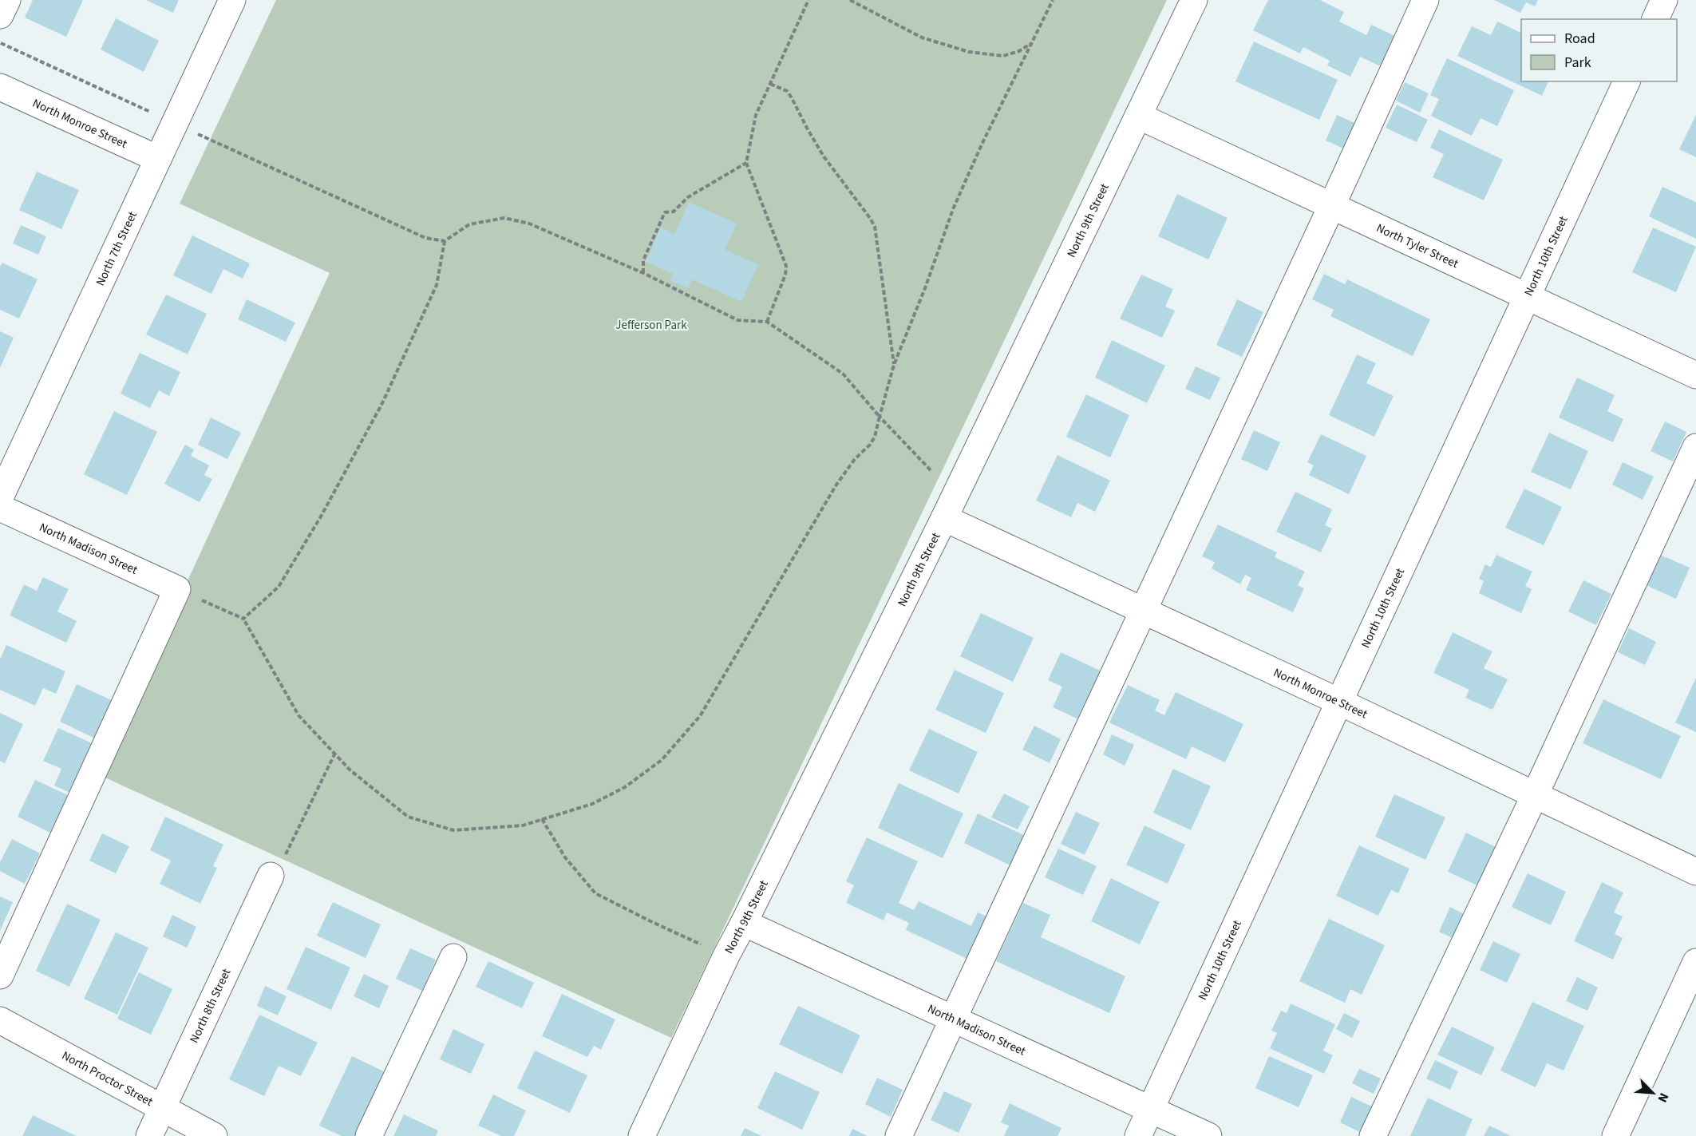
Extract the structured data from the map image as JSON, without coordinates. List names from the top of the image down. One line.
{"streets":{"street":["North Monroe Street","North 9th Street","North Tyler Street","North 7th Street","North 10th Street","North Madison Street","North 8th Street","North Proctor Street"]},"crossings":[["North Monroe Street","North 9th Street"],["North Monroe Street","North 7th Street"],["North Monroe Street","North 10th Street"],["North 9th Street","North Tyler Street"],["North 9th Street","North Madison Street"],["North Tyler Street","North 10th Street"],["North 10th Street","North Madison Street"],["North 8th Street","North Proctor Street"]],"parks":["Jefferson Park"],"legend":["Road","Park"],"north":"bottom right"}
